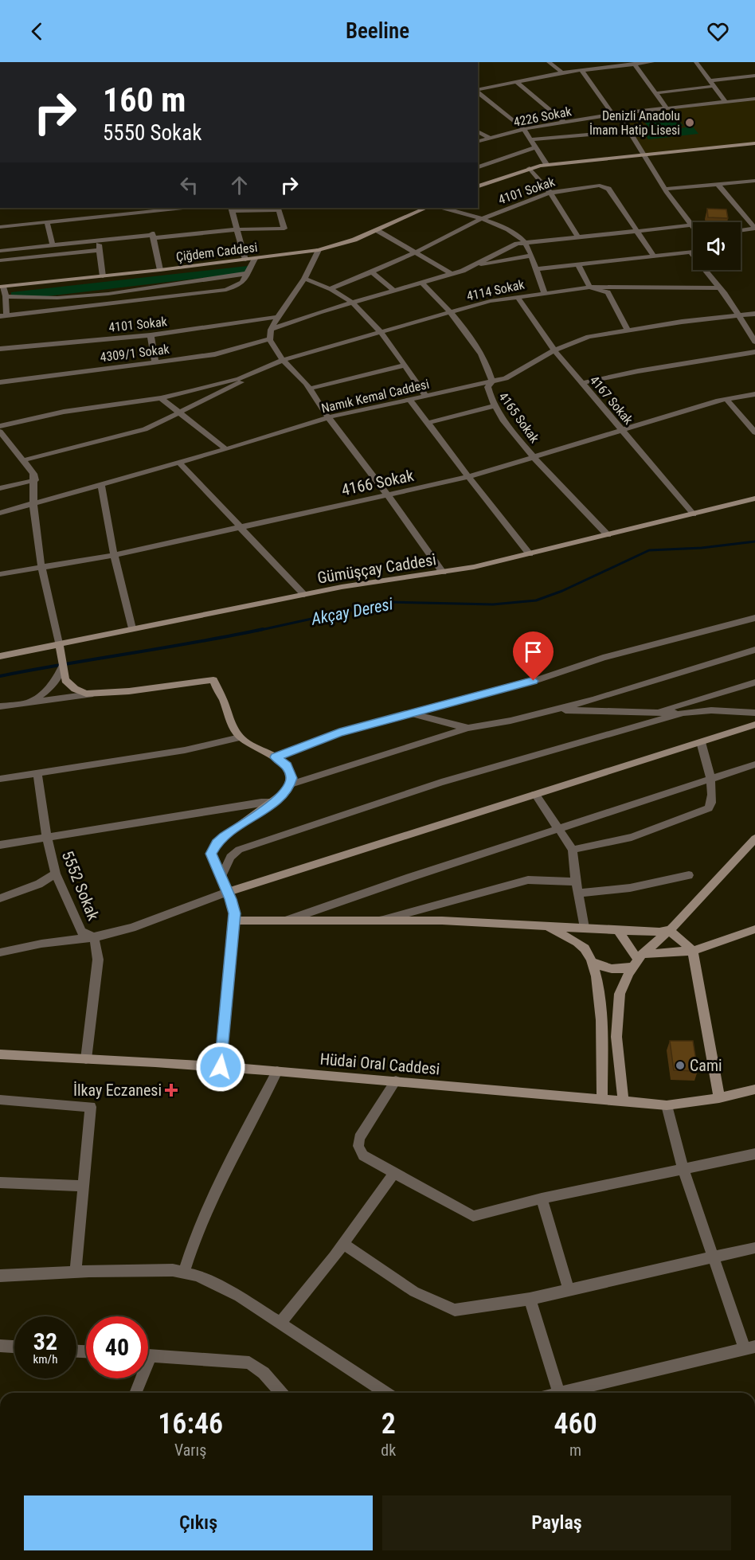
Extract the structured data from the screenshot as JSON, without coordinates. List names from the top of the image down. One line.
{"streets":{"street":["4226 Sokak","4101 Sokak","Çiğdem Caddesi","4114 Sokak","4309/1 Sokak","Namık Kemal Caddesi","4167 Sokak","4165 Sokak","4166 Sokak","Gümüşçay Caddesi","5552 Sokak","Hüdai Oral Caddesi"]},"crossings":[["4114 Sokak","4167 Sokak"],["4114 Sokak","4165 Sokak"],["Namık Kemal Caddesi","4167 Sokak"],["Namık Kemal Caddesi","4165 Sokak"],["4167 Sokak","4166 Sokak"],["4167 Sokak","Gümüşçay Caddesi"],["4165 Sokak","4166 Sokak"],["4165 Sokak","Gümüşçay Caddesi"],["5552 Sokak","Hüdai Oral Caddesi"]],"water":["Akçay Deresi"],"places":{"other":["Denizli Anadolu İmam Hatip Lisesi","Cami"],"health":["İlkay Eczanesi"]},"page":{"header":"Beeline","turn":["160 m","5550 Sokak"],"speed":"32 km/h","limit":"40","eta":["16:46","Varış","2","dk","460","m"],"buttons":["Çıkış","Paylaş"]}}
